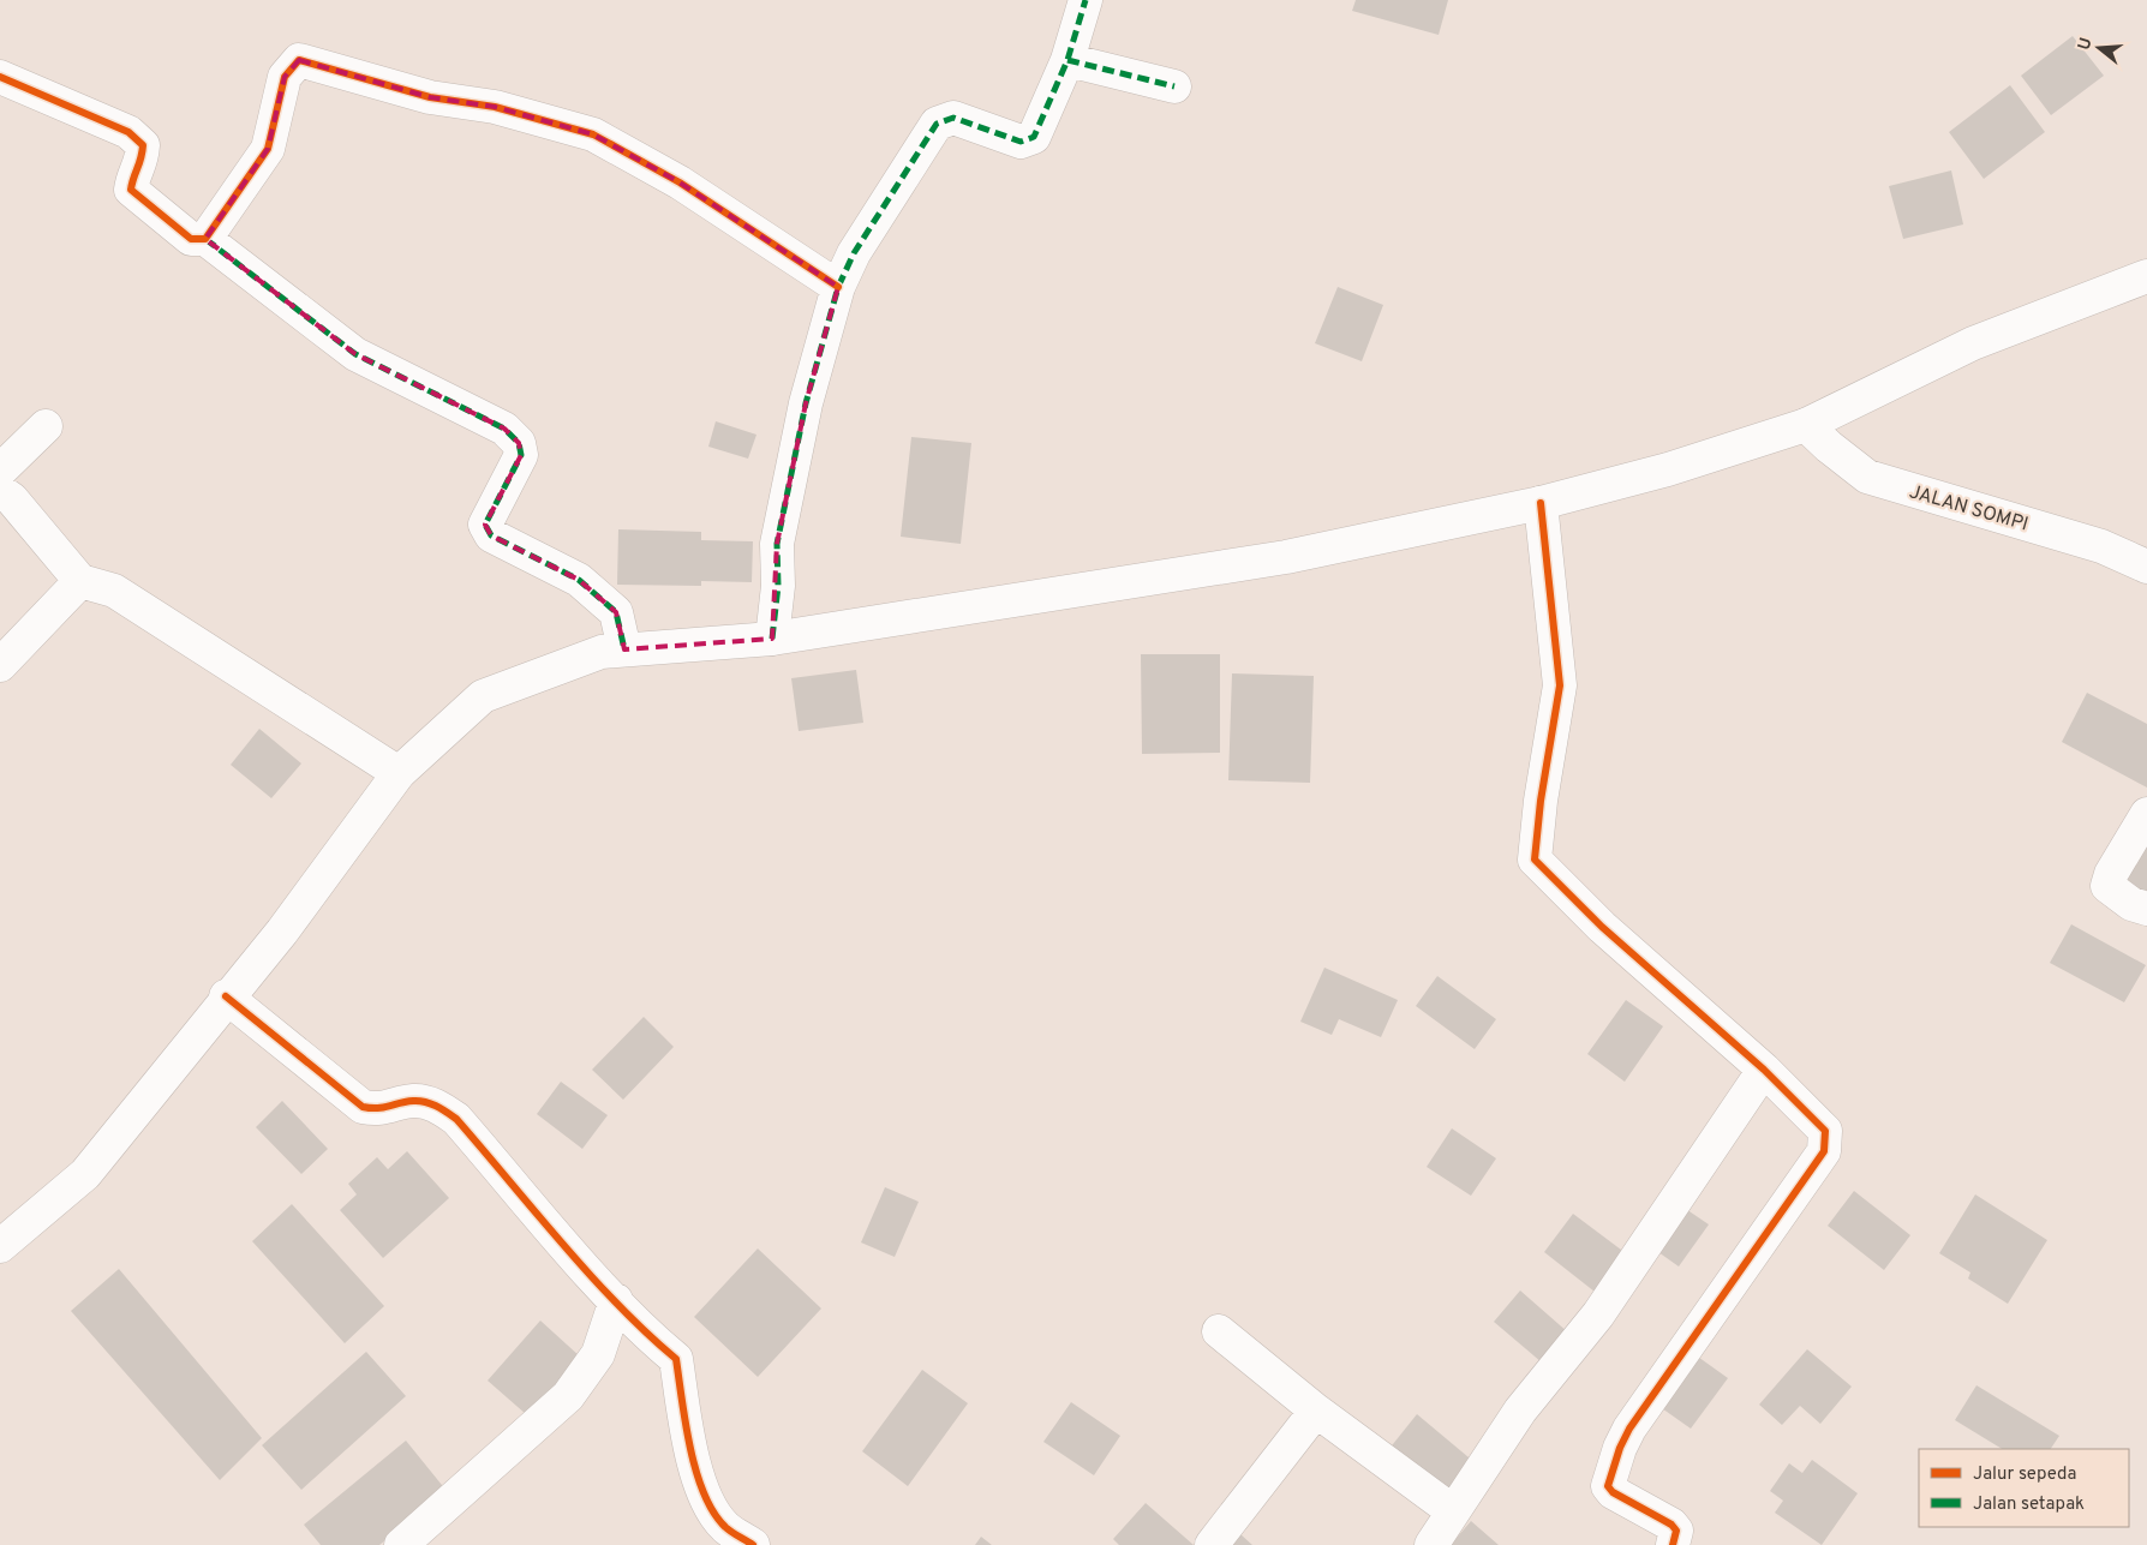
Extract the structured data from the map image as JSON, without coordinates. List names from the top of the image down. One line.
{"streets":{"street":["JALAN SOMPI"]},"legend":["Jalur sepeda","Jalan setapak"],"north":"left"}
